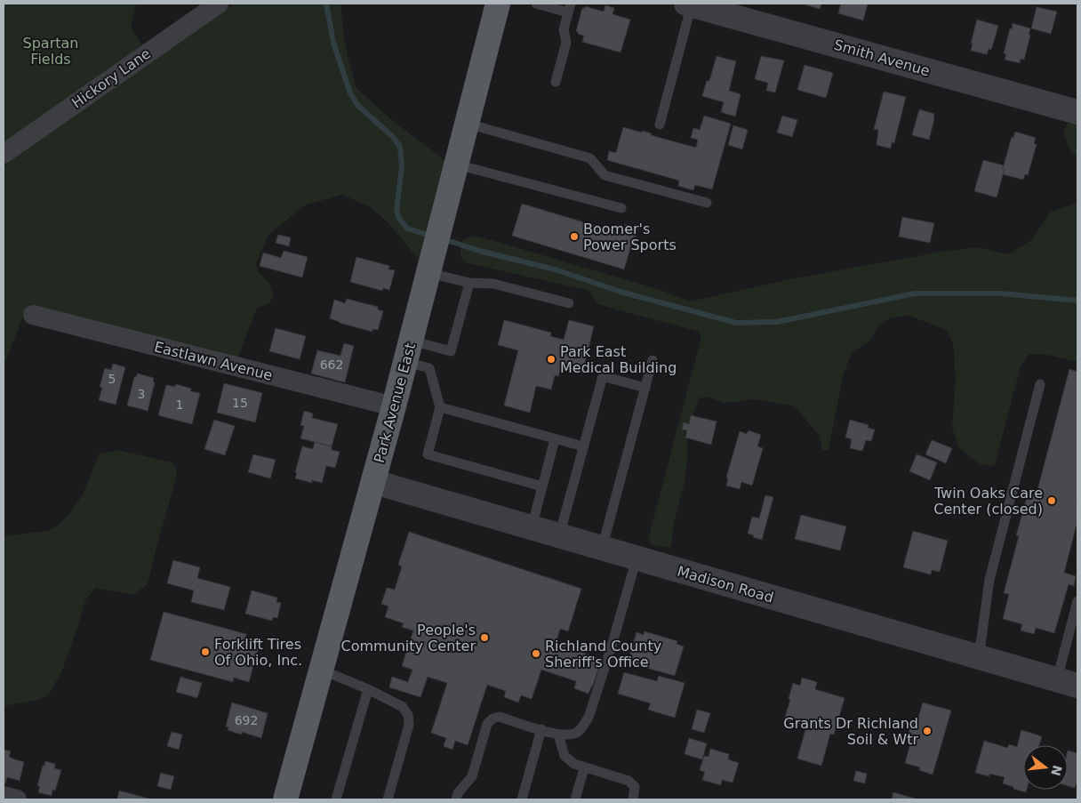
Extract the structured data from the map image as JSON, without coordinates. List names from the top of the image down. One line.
{"streets":{"main road":["Park Avenue East"],"street":["Smith Avenue","Hickory Lane","Eastlawn Avenue","Madison Road"]},"crossings":[["Eastlawn Avenue","Park Avenue East"],["Park Avenue East","Madison Road"]],"parks":["Spartan Fields"],"places":["Boomer's Power Sports","Park East Medical Building","Twin Oaks Care Center (closed)","People's Community Center","Forklift Tires Of Ohio, Inc.","Richland County Sheriff's Office","Grants Dr Richland Soil & Wtr"],"house_numbers":["662","5","3","15","1","692"],"north":"right"}
